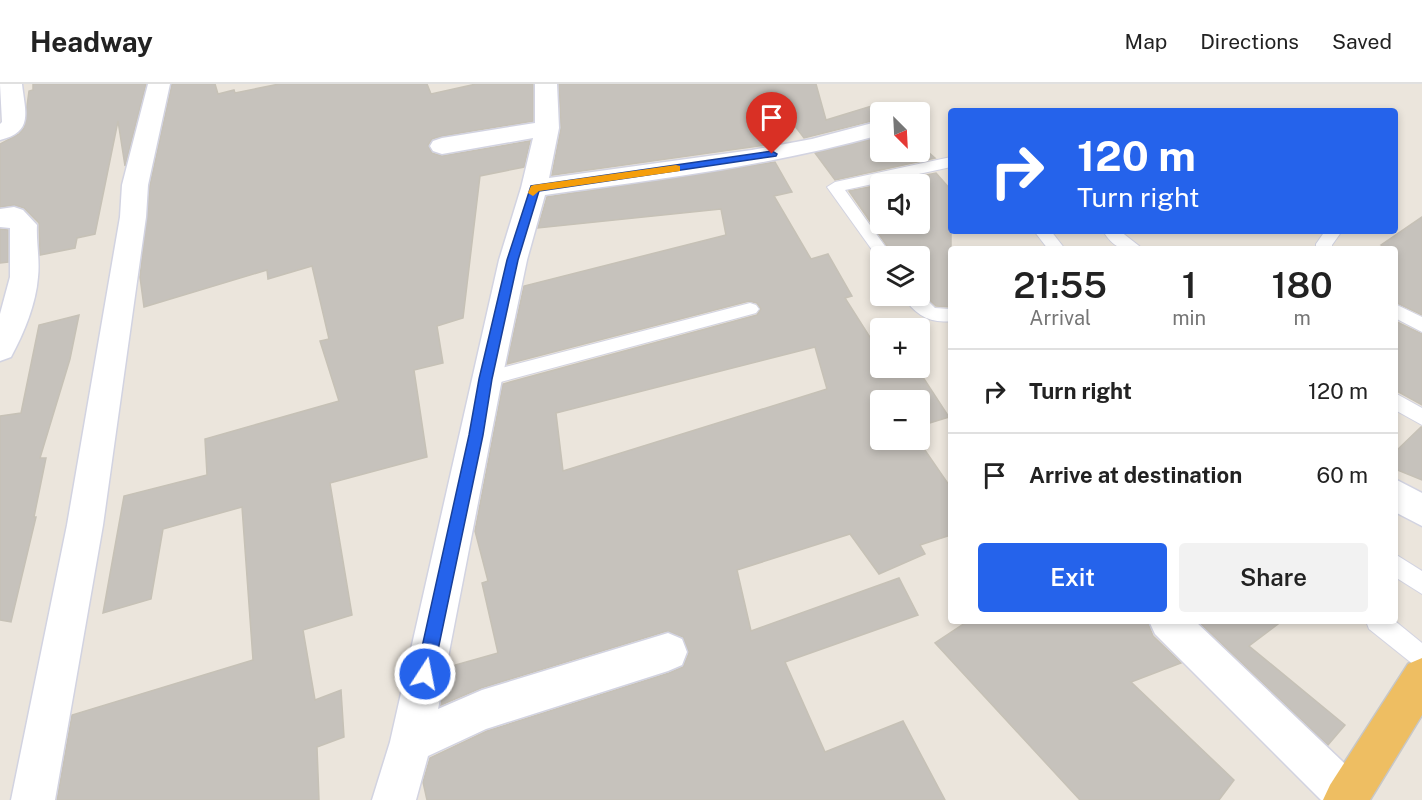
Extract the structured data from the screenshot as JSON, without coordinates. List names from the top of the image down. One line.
{"north":"bottom right","page":{"header":"Headway","nav":["Map","Directions","Saved"],"map_buttons":["+","−"],"turn":["120 m","Turn right"],"eta":["21:55","Arrival","1","min","180","m"],"list":[{"name":"Turn right","value":"120 m"},{"name":"Arrive at destination","value":"60 m"}],"buttons":["Exit","Share"]}}
